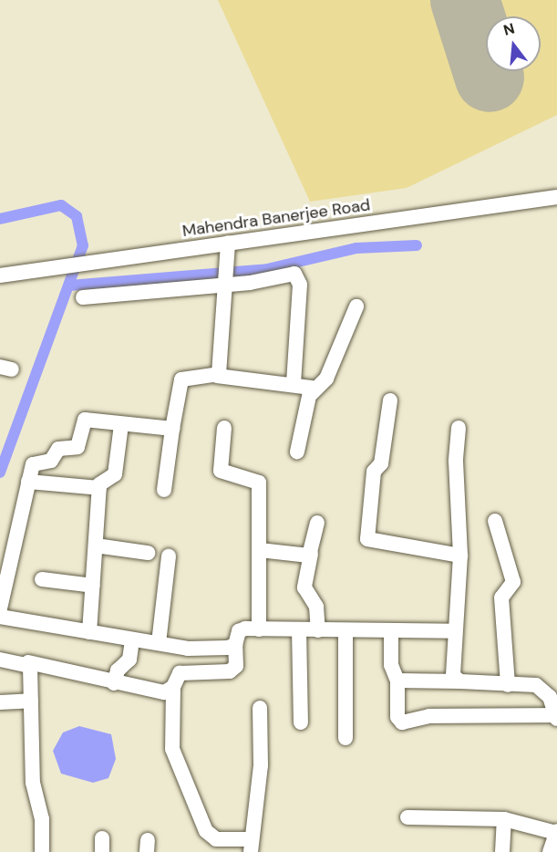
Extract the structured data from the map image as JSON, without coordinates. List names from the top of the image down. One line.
{"streets":{"street":["Mahendra Banerjee Road"]},"north":"top"}
